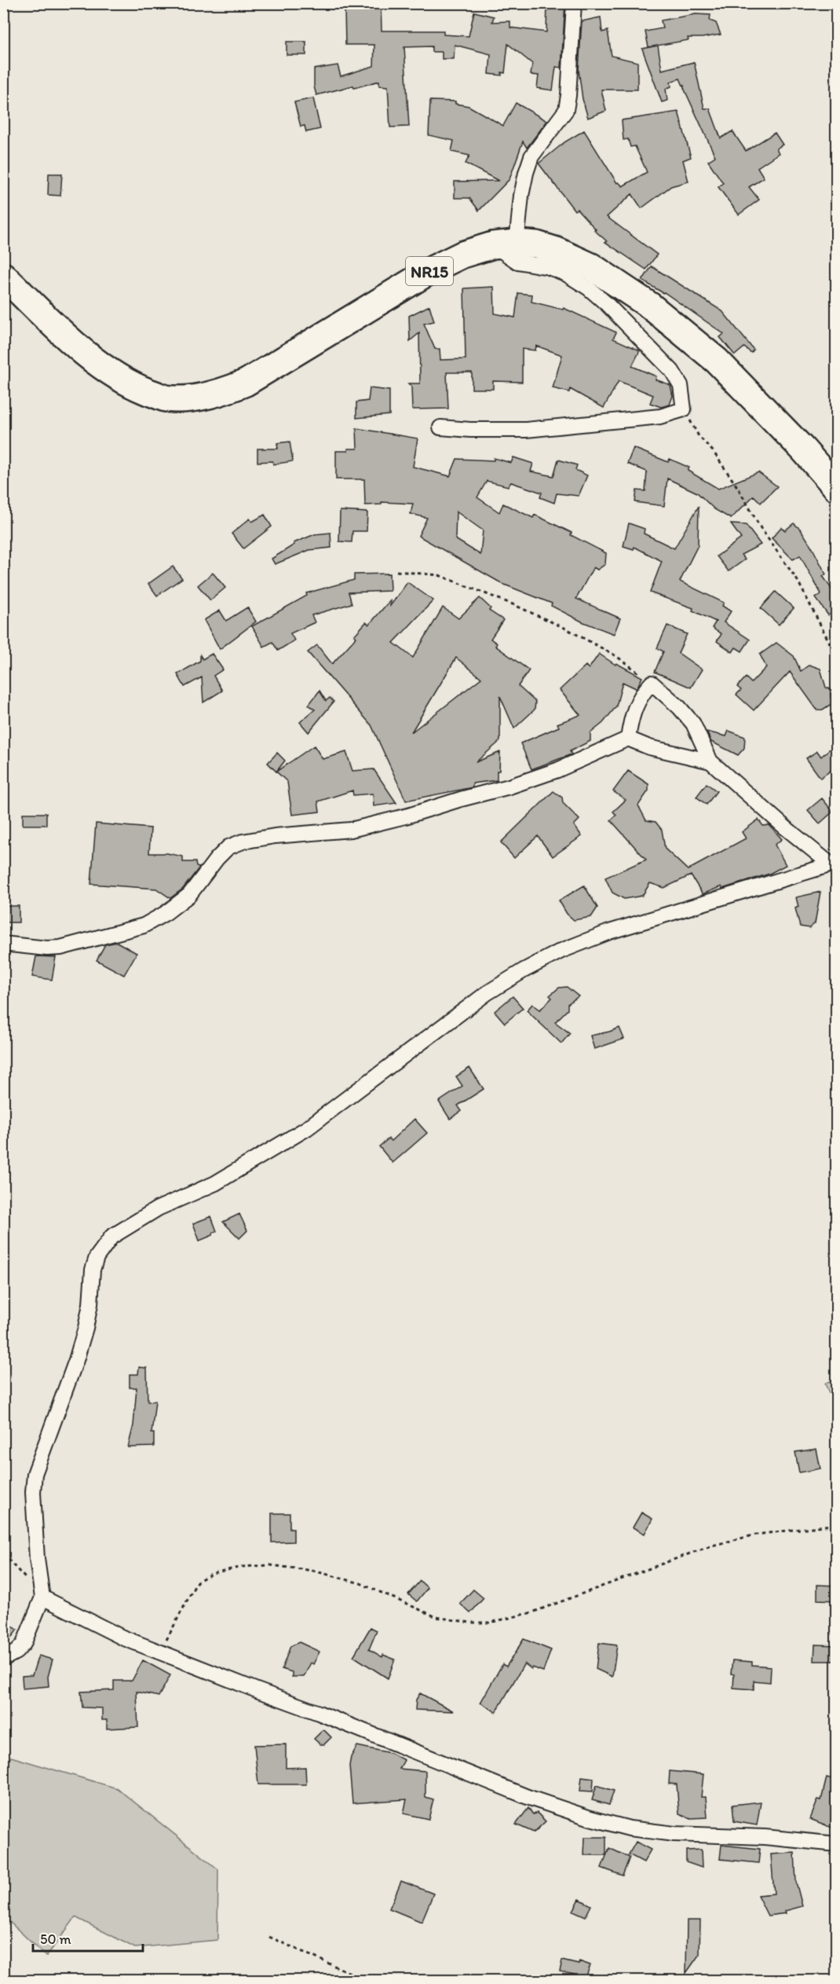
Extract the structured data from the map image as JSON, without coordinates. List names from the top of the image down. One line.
{"streets":{"highway":["NR15"]},"scale_bar":"50 m"}
